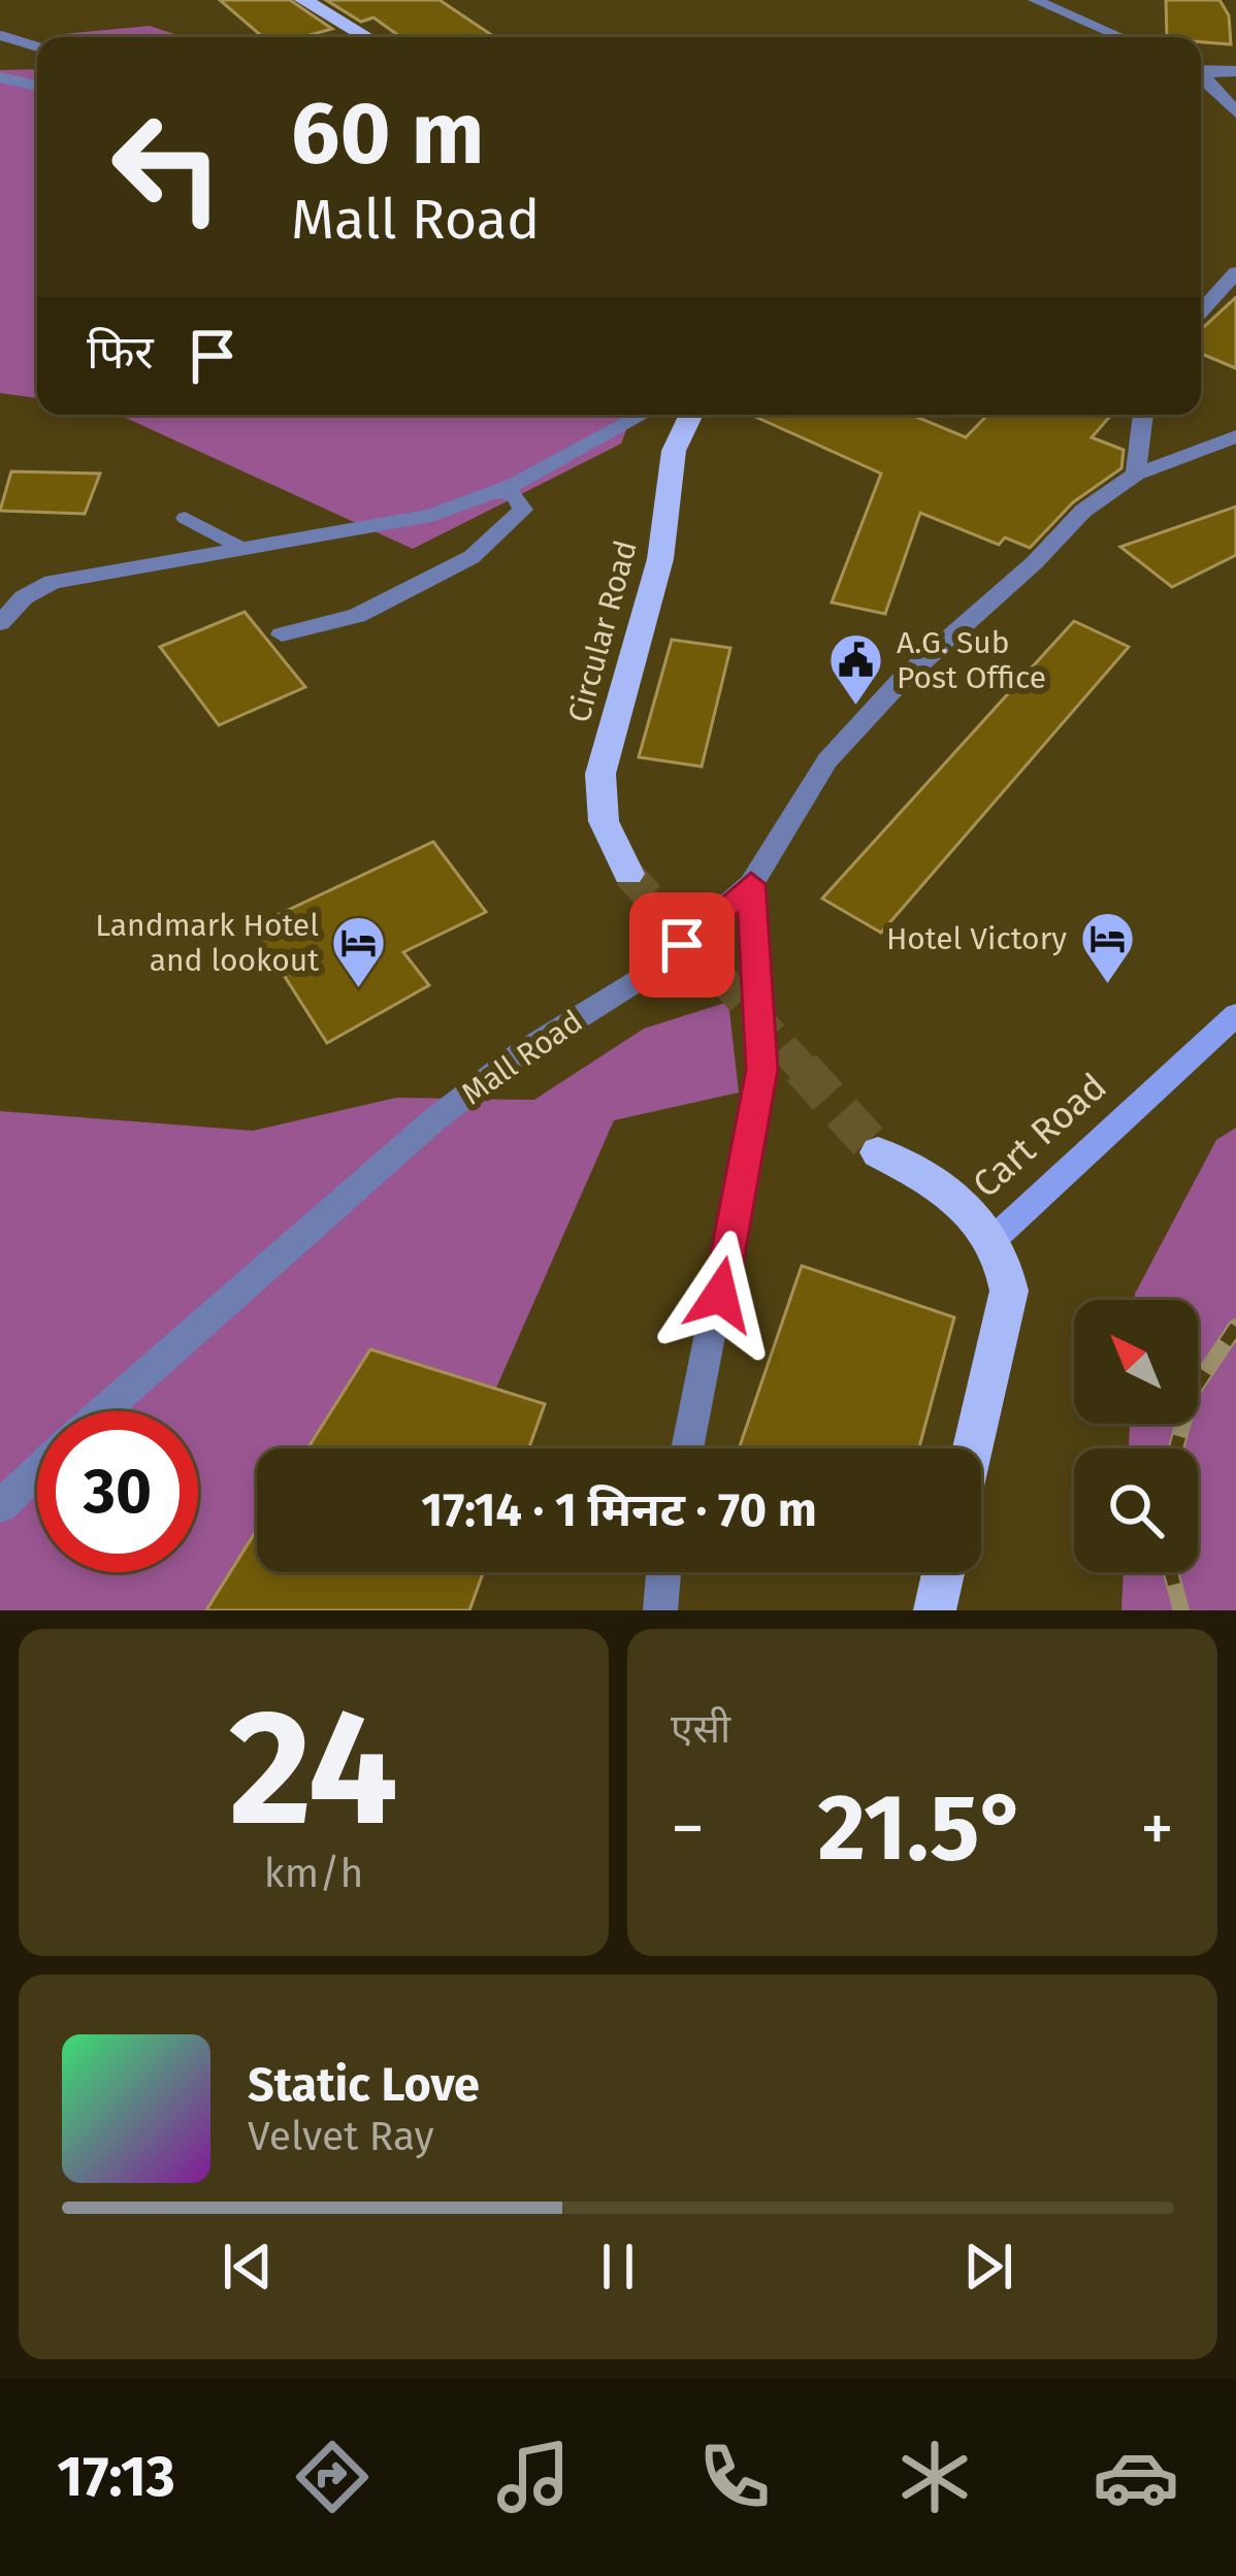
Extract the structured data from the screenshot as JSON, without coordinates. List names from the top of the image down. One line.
{"streets":{"main road":["Circular Road","Cart Road"],"street":["Mall Road"]},"places":{"public building":["A.G. Sub Post Office"],"hotel":["Hotel Victory","Landmark Hotel and lookout"]},"north":"top left","page":{"turn":["60 m","Mall Road"],"then":"फिर","limit":"30","trip":"17:14 · 1 मिनट · 70 m","tile":[["24","km/h"],"एसी"],"heat":["−","21.5°","+"],"song":["Static Love","Velvet Ray"],"tabs":"17:13"}}
